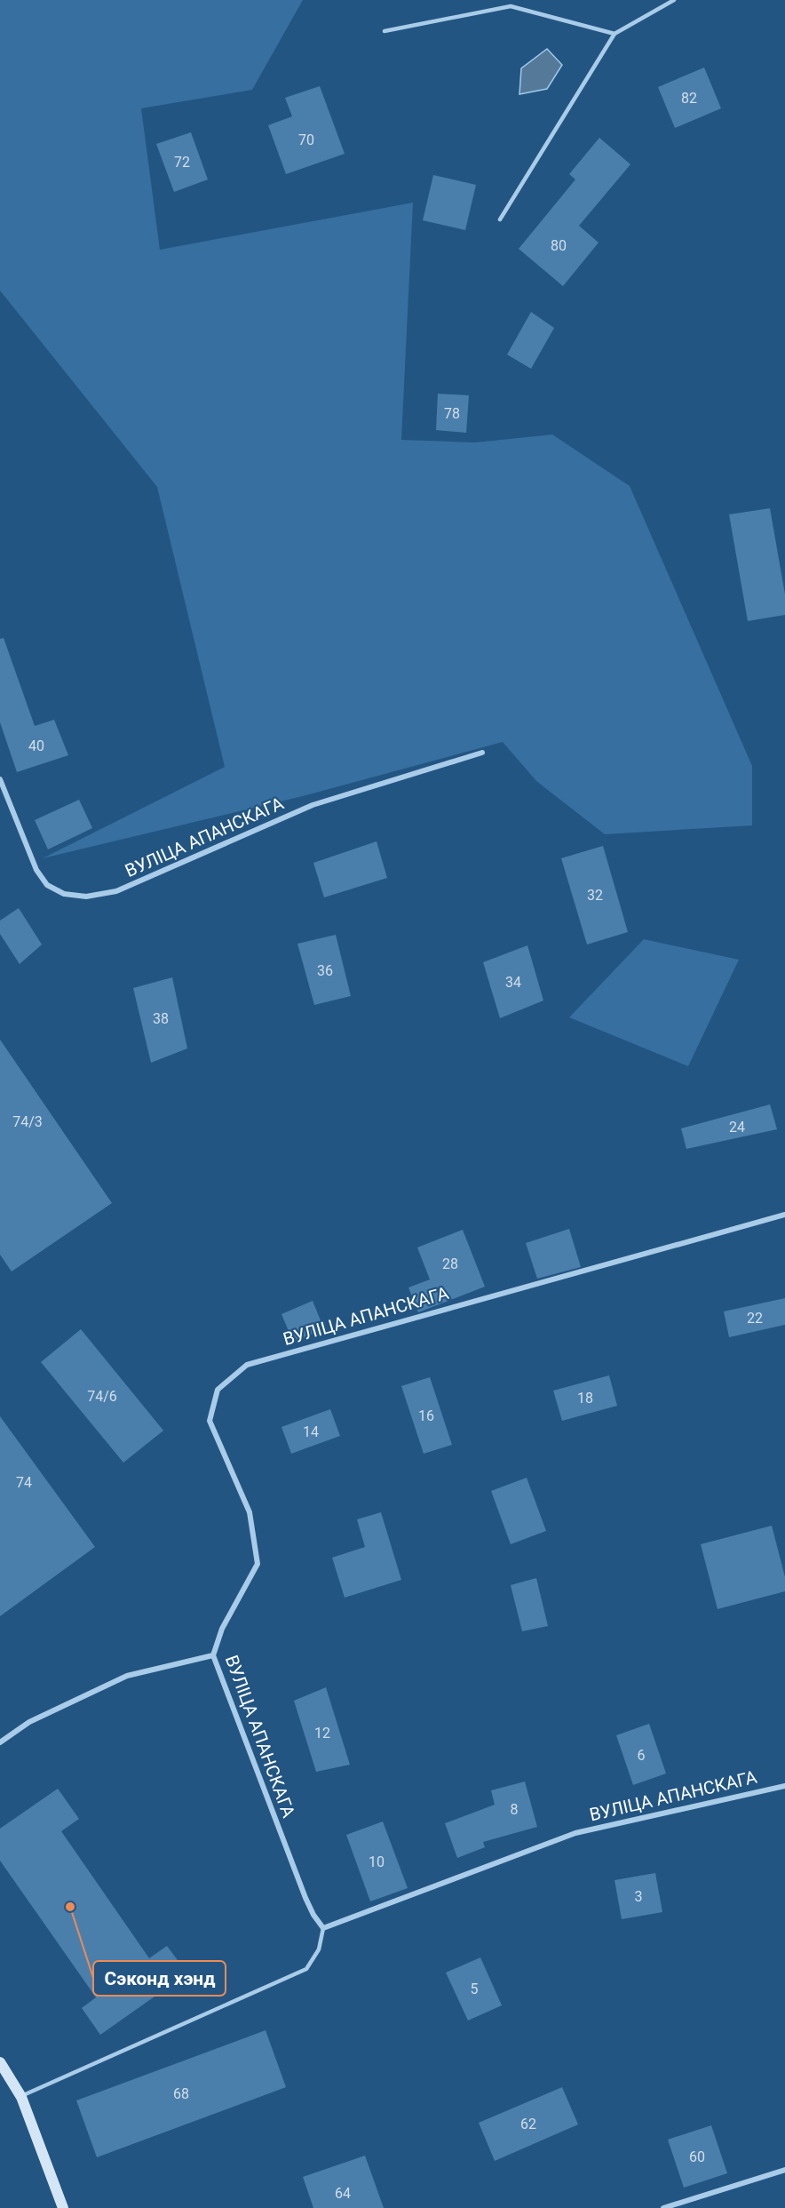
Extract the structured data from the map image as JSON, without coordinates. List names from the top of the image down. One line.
{"streets":{"street":["ВУЛІЦА АПАНСКАГА"]},"places":["Сэконд хэнд"],"house_numbers":["82","70","72","80","78","40","32","36","34","38","74/3","24","28","22","74/6","18","16","14","74","12","6","8","10","3","5","68","62","60","64"]}
